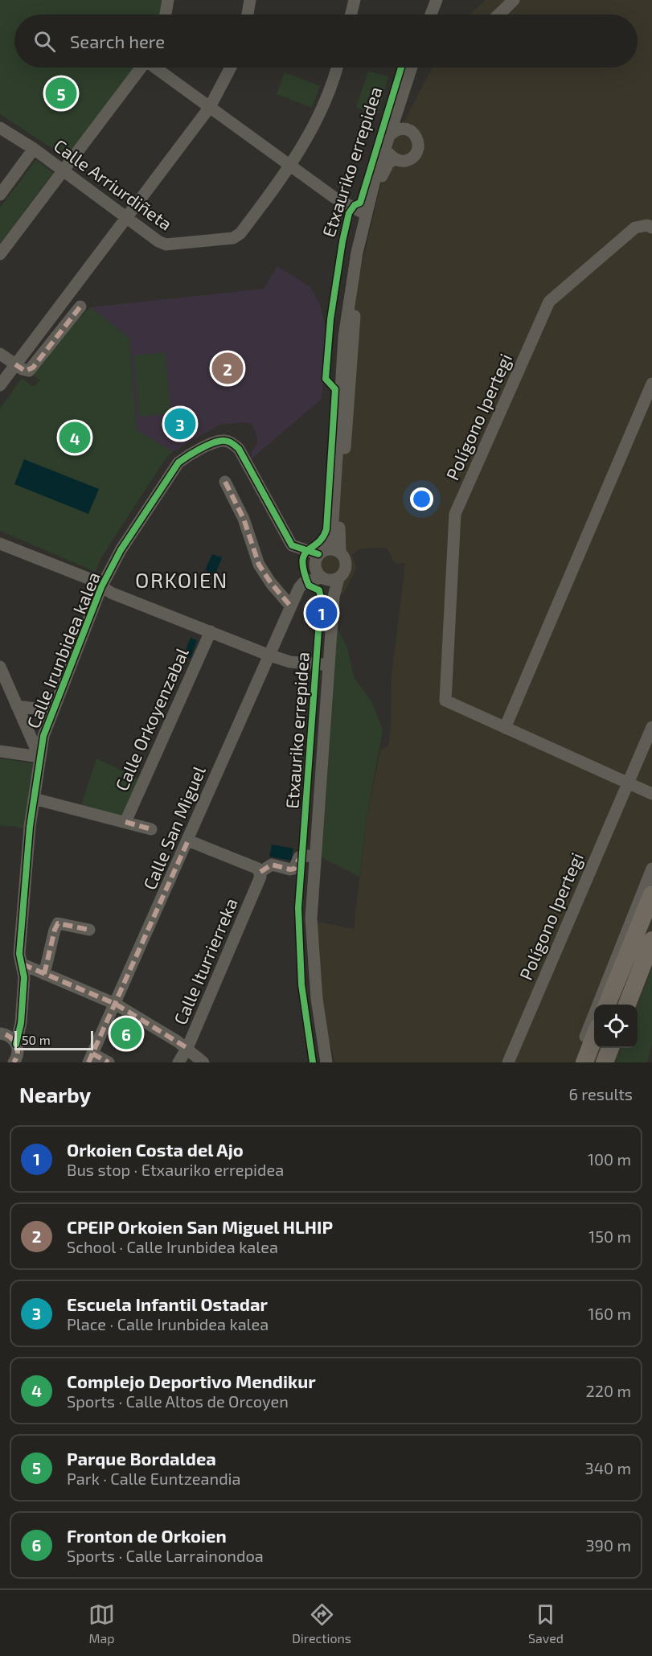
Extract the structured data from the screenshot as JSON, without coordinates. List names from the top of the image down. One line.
{"streets":{"street":["Etxauriko errepidea","Calle Arriurdiñeta","Polígono Ipertegi","Calle Irunbidea kalea","Calle Orkoyenzabal","Calle San Miguel","Calle Iturrierreka"]},"crossings":[["Etxauriko errepidea","Calle Irunbidea kalea"],["Etxauriko errepidea","Calle San Miguel"],["Calle Irunbidea kalea","Calle San Miguel"]],"districts":["ORKOIEN"],"scale_bar":"50 m","page":{"search":"Search here","pins":["5","2","3","4","1","6"],"scale":"50 m","heading":["Nearby","6 results"],"list":[{"mark":"1","name":"Orkoien Costa del Ajo","note":"Bus stop · Etxauriko errepidea","value":"100 m"},{"mark":"2","name":"CPEIP Orkoien San Miguel HLHIP","note":"School · Calle Irunbidea kalea","value":"150 m"},{"mark":"3","name":"Escuela Infantil Ostadar","note":"Place · Calle Irunbidea kalea","value":"160 m"},{"mark":"4","name":"Complejo Deportivo Mendikur","note":"Sports · Calle Altos de Orcoyen","value":"220 m"},{"mark":"5","name":"Parque Bordaldea","note":"Park · Calle Euntzeandia","value":"340 m"},{"mark":"6","name":"Fronton de Orkoien","note":"Sports · Calle Larrainondoa","value":"390 m"}],"nav":["Map","Directions","Saved"]}}
